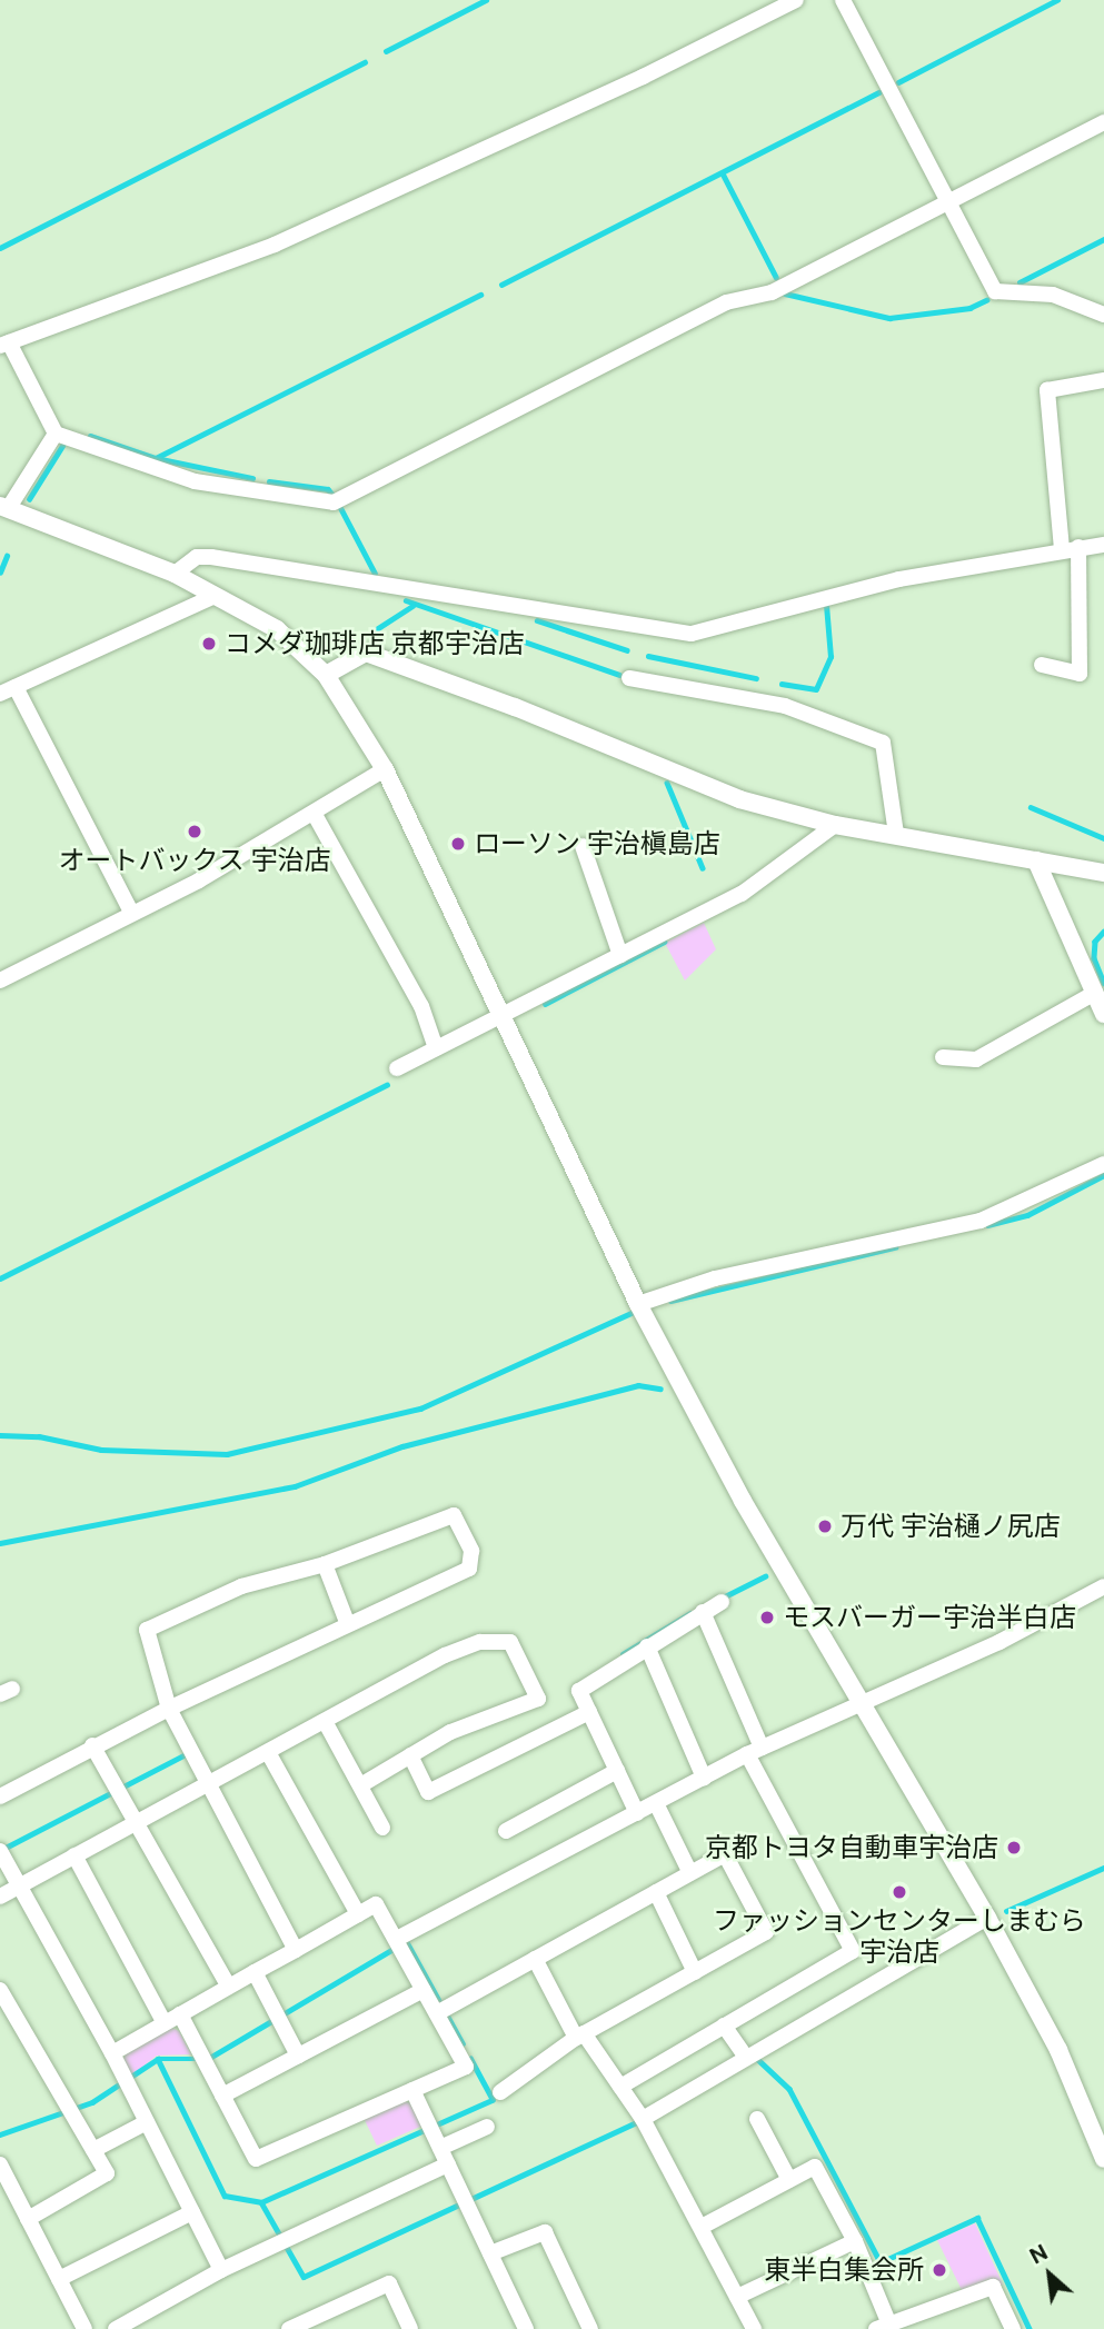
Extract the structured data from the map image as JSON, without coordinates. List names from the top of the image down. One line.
{"places":["コメダ珈琲店 京都宇治店","オートバックス 宇治店","ローソン 宇治槇島店","万代 宇治樋ノ尻店","モスバーガー宇治半白店","京都トヨタ自動車宇治店","ファッションセンターしまむら 宇治店","東半白集会所"],"north":"top left"}
